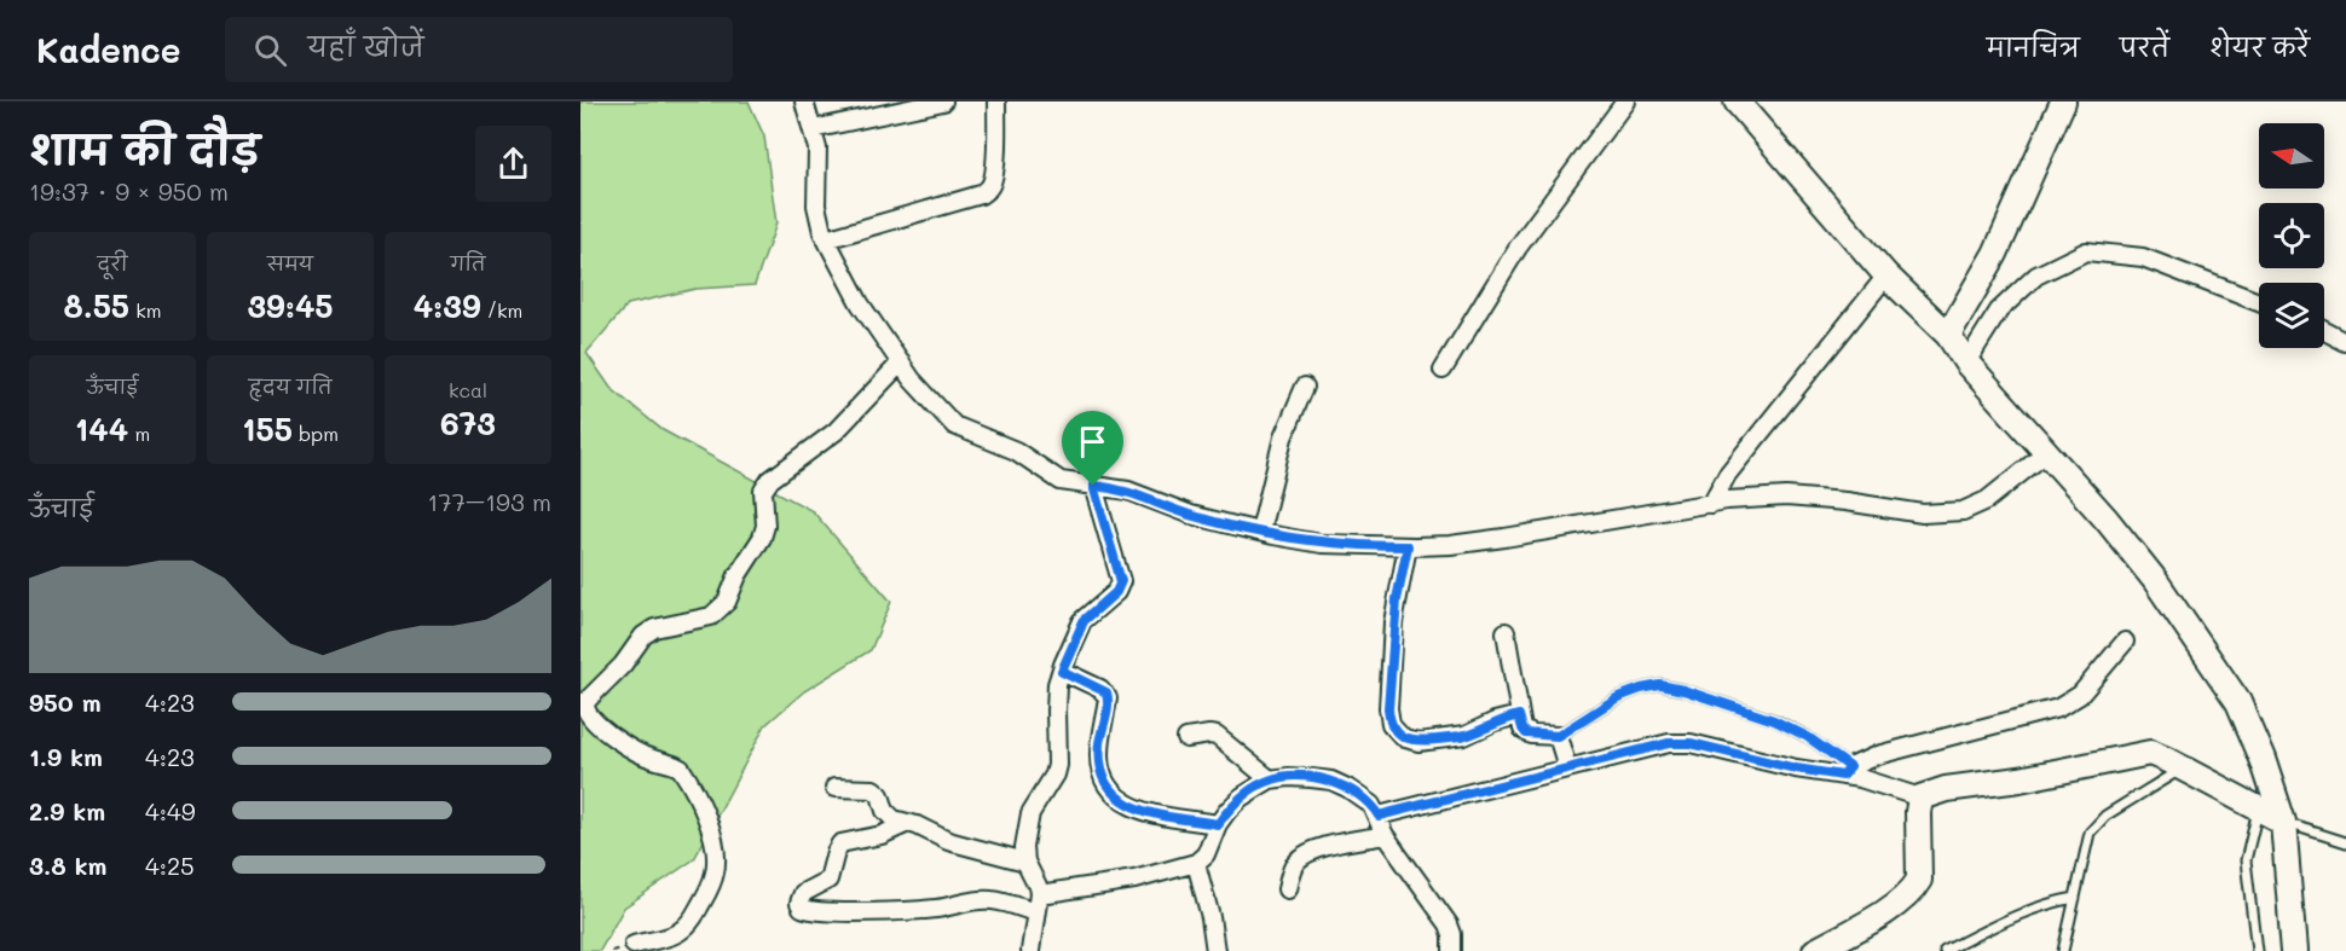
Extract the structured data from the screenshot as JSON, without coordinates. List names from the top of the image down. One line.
{"north":"left","page":{"header":"Kadence","search":"यहाँ खोजें","nav":["मानचित्र","परतें","शेयर करें"],"heading":["शाम की दौड़","19:37 · 9 × 950 m"],"stats":[["दूरी","8.55 km"],["समय","39:45"],["गति","4:39 /km"],["ऊँचाई","144 m"],["हृदय गति","155 bpm"],["kcal","673"]],"chart":["ऊँचाई","177–193 m"],"list":[{"name":"950 m","note":"4:23"},{"name":"1.9 km","note":"4:23"},{"name":"2.9 km","note":"4:49"},{"name":"3.8 km","note":"4:25"}]}}
